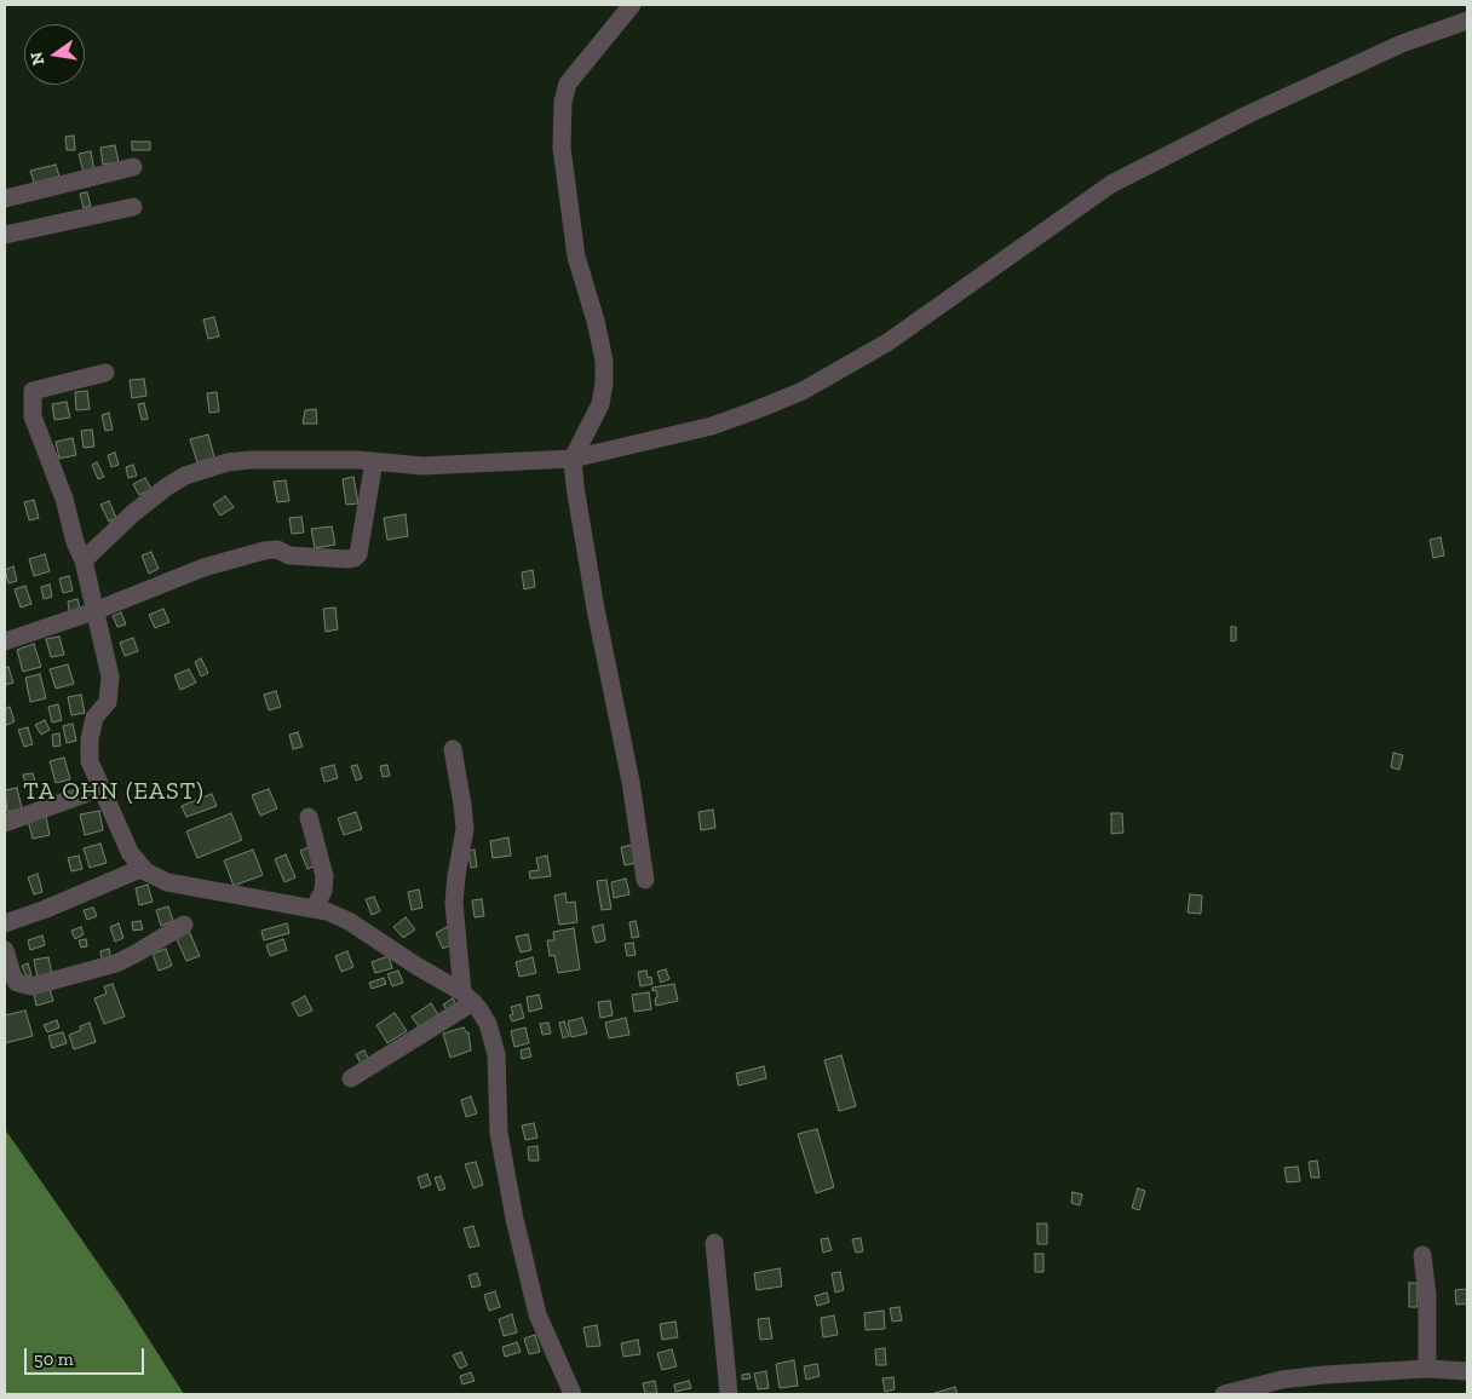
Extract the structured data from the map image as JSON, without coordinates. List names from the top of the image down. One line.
{"districts":["TA OHN (EAST)"],"scale_bar":"50 m","north":"left"}
